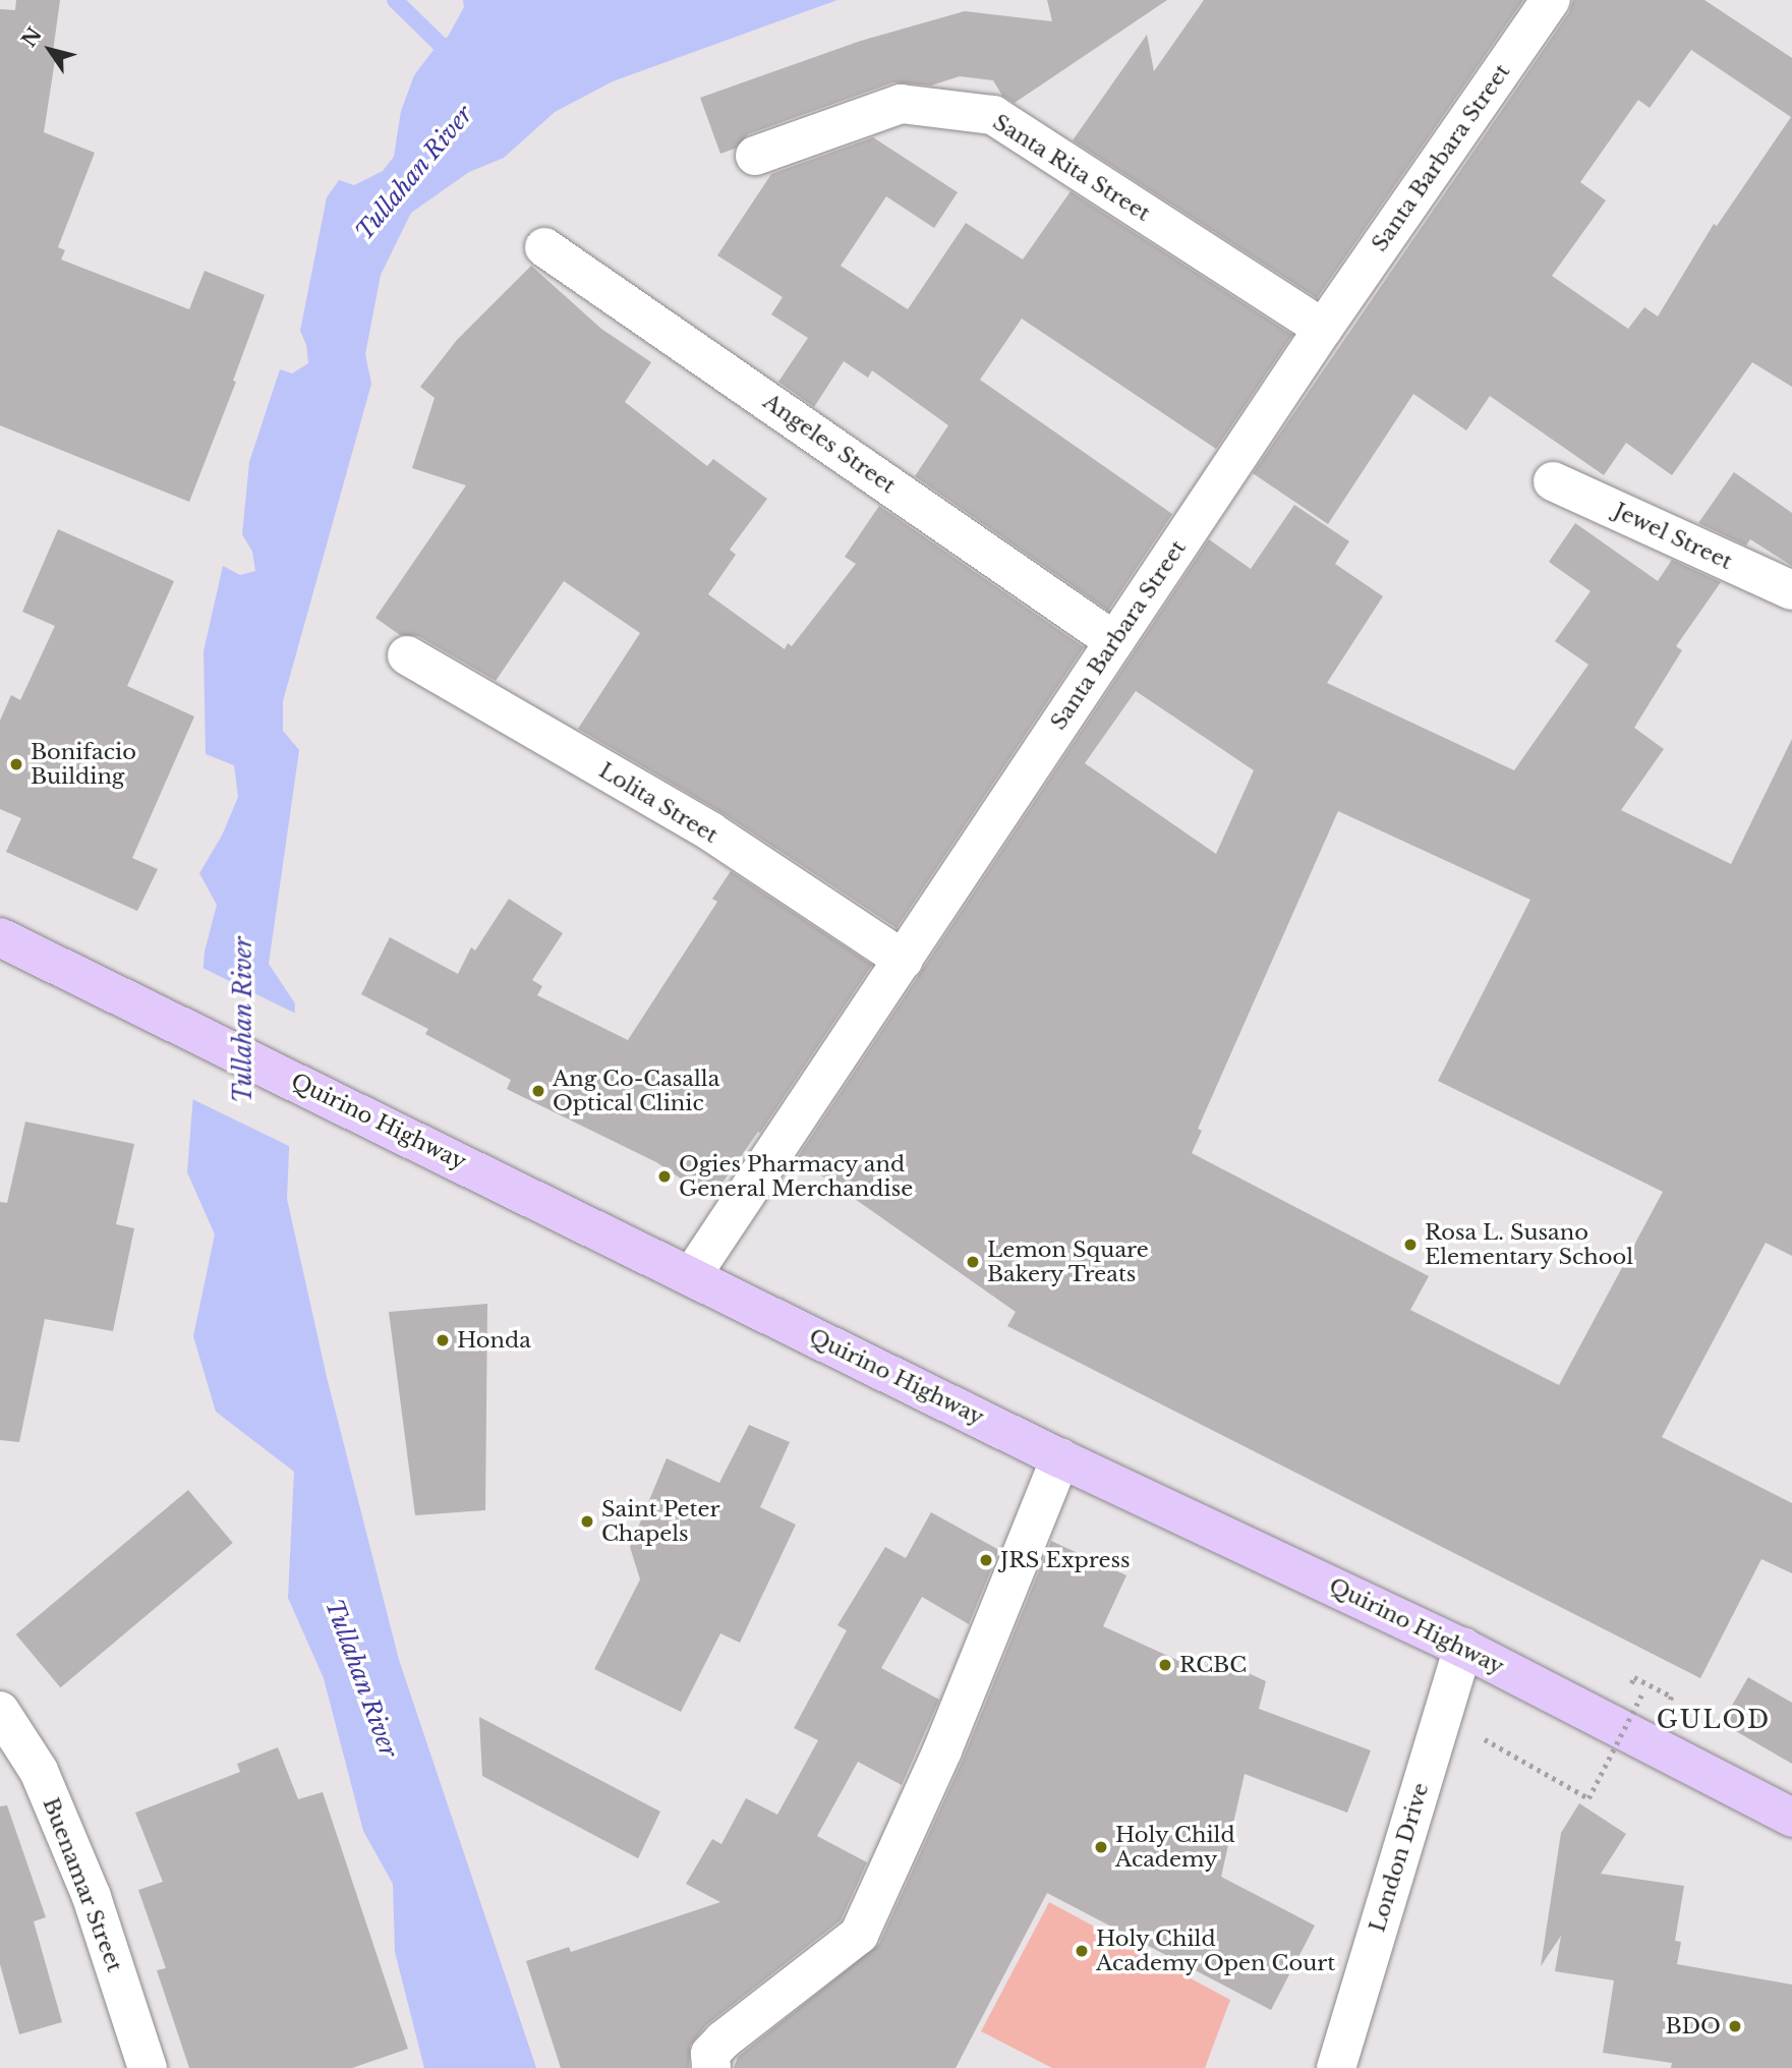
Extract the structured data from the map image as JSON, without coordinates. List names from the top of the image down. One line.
{"streets":{"main road":["Quirino Highway"],"street":["Santa Barbara Street","Santa Rita Street","Angeles Street","Jewel Street","Lolita Street","London Drive","Buenamar Street"]},"crossings":[["Santa Barbara Street","Santa Rita Street"],["Santa Barbara Street","Angeles Street"],["Santa Barbara Street","Lolita Street"],["Santa Barbara Street","Quirino Highway"],["Quirino Highway","London Drive"]],"districts":["GULOD"],"water":["Tullahan River"],"places":["Bonifacio Building","Ang Co-Casalla Optical Clinic","Ogies Pharmacy and General Merchandise","Rosa L. Susano Elementary School","Lemon Square Bakery Treats","Honda","Saint Peter Chapels","JRS Express","RCBC","Holy Child Academy","Holy Child Academy Open Court","BDO"],"north":"top left"}
